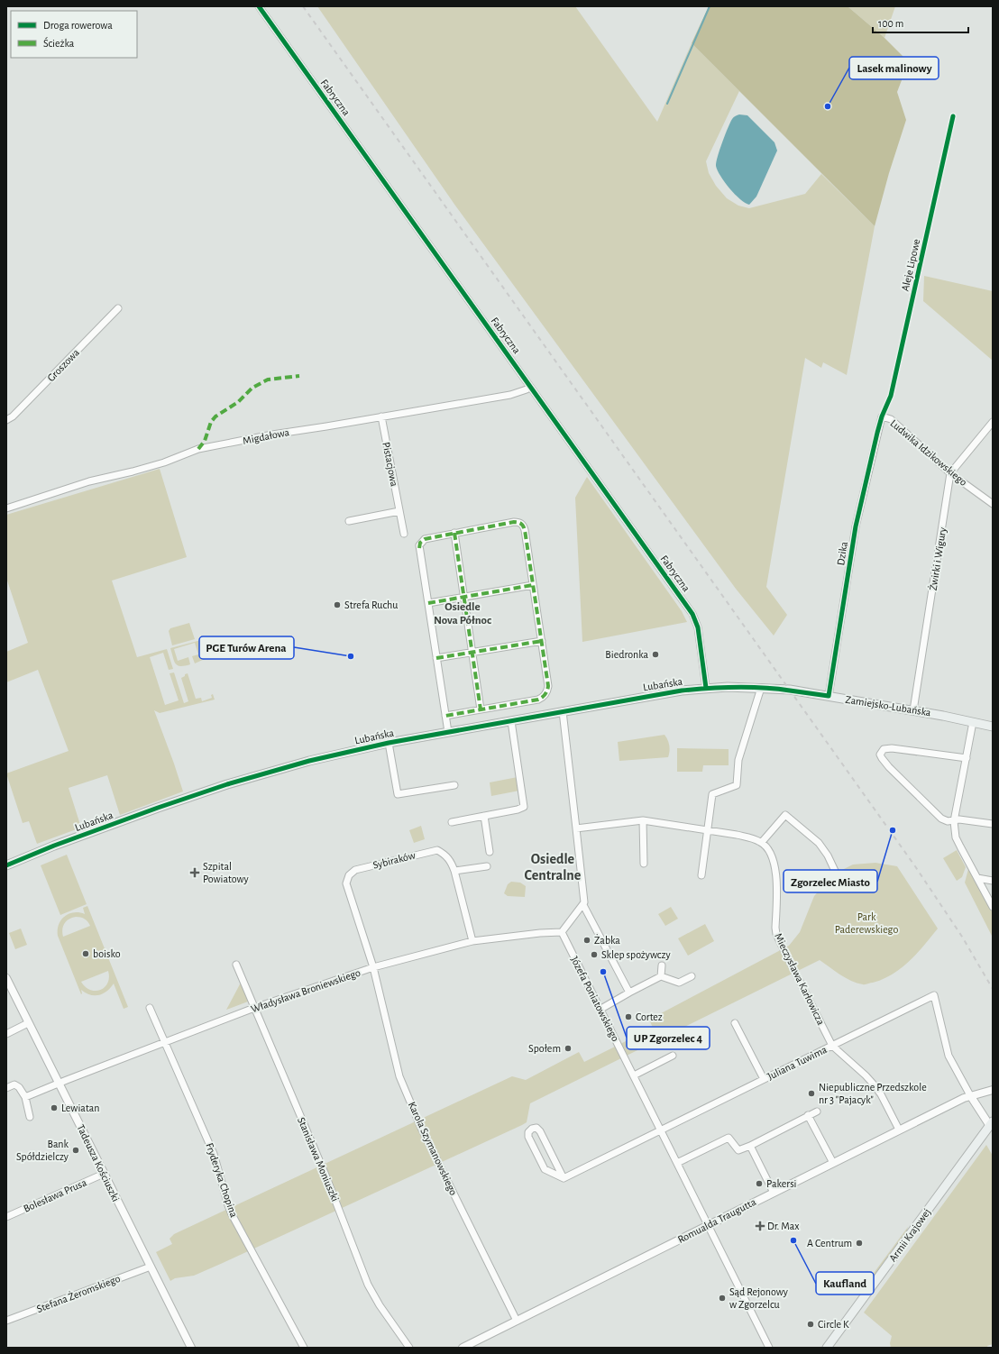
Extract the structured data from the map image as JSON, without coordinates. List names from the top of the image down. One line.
{"streets":{"main road":["Lubańska","Zamiejsko-Lubańska","Armii Krajowej"],"street":["Fabryczna","Aleje Lipowe","Groszowa","Migdałowa","Ludwika Idzikowskiego","Pistacjowa","Dzika","Żwirki i Wigury","Sybiraków","Mieczysława Karłowicza","Władysława Broniewskiego","Józefa Poniatowskiego","Juliana Tuwima","Karola Szymanowskiego","Stanisława Moniuszki","Tadeusza Kościuszki","Fryderyka Chopina","Bolesława Prusa","Romualda Traugutta","Stefana Żeromskiego"]},"crossings":[["Fabryczna","Migdałowa"],["Fabryczna","Lubańska"],["Aleje Lipowe","Ludwika Idzikowskiego"],["Aleje Lipowe","Dzika"],["Migdałowa","Pistacjowa"],["Ludwika Idzikowskiego","Dzika"],["Ludwika Idzikowskiego","Żwirki i Wigury"],["Dzika","Zamiejsko-Lubańska"],["Żwirki i Wigury","Zamiejsko-Lubańska"],["Lubańska","Zamiejsko-Lubańska"],["Sybiraków","Władysława Broniewskiego"],["Sybiraków","Karola Szymanowskiego"],["Mieczysława Karłowicza","Juliana Tuwima"],["Mieczysława Karłowicza","Romualda Traugutta"],["Władysława Broniewskiego","Józefa Poniatowskiego"],["Władysława Broniewskiego","Karola Szymanowskiego"],["Władysława Broniewskiego","Stanisława Moniuszki"],["Władysława Broniewskiego","Tadeusza Kościuszki"],["Władysława Broniewskiego","Fryderyka Chopina"],["Józefa Poniatowskiego","Juliana Tuwima"],["Józefa Poniatowskiego","Romualda Traugutta"],["Juliana Tuwima","Romualda Traugutta"],["Karola Szymanowskiego","Romualda Traugutta"],["Tadeusza Kościuszki","Bolesława Prusa"],["Tadeusza Kościuszki","Stefana Żeromskiego"]],"districts":["Osiedle Nova Północ","Osiedle Centralne"],"parks":["Park Paderewskiego"],"places":{"other":["Lasek malinowy","Strefa Ruchu","Biedronka","PGE Turów Arena","Zgorzelec Miasto","Żabka","boisko","Sklep spożywczy","UP Zgorzelec 4","Cortez","Społem","Niepubliczne Przedszkole nr 3 \"Pajacyk\"","Lewiatan","Bank Spółdzielczy","Pakersi","Kaufland","A Centrum","Sąd Rejonowy w Zgorzelcu","Circle K"],"health":["Szpital Powiatowy","Dr. Max"]},"legend":["Droga rowerowa","Ścieżka"],"scale_bar":"100 m"}
